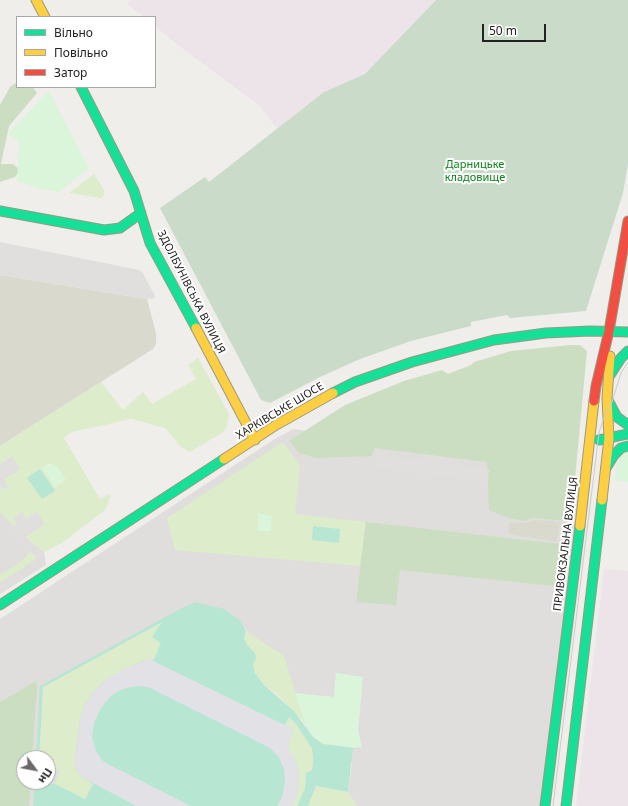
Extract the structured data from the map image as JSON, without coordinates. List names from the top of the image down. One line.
{"streets":{"main road":["ЗДОЛБУНІВСЬКА ВУЛИЦЯ","ХАРКІВСЬКЕ ШОСЕ","ПРИВОКЗАЛЬНА ВУЛИЦЯ"]},"crossings":[["ЗДОЛБУНІВСЬКА ВУЛИЦЯ","ХАРКІВСЬКЕ ШОСЕ"],["ХАРКІВСЬКЕ ШОСЕ","ПРИВОКЗАЛЬНА ВУЛИЦЯ"]],"parks":["Дарницьке кладовище"],"legend":["Вільно","Повільно","Затор"],"scale_bar":"50 m","north":"bottom right"}
